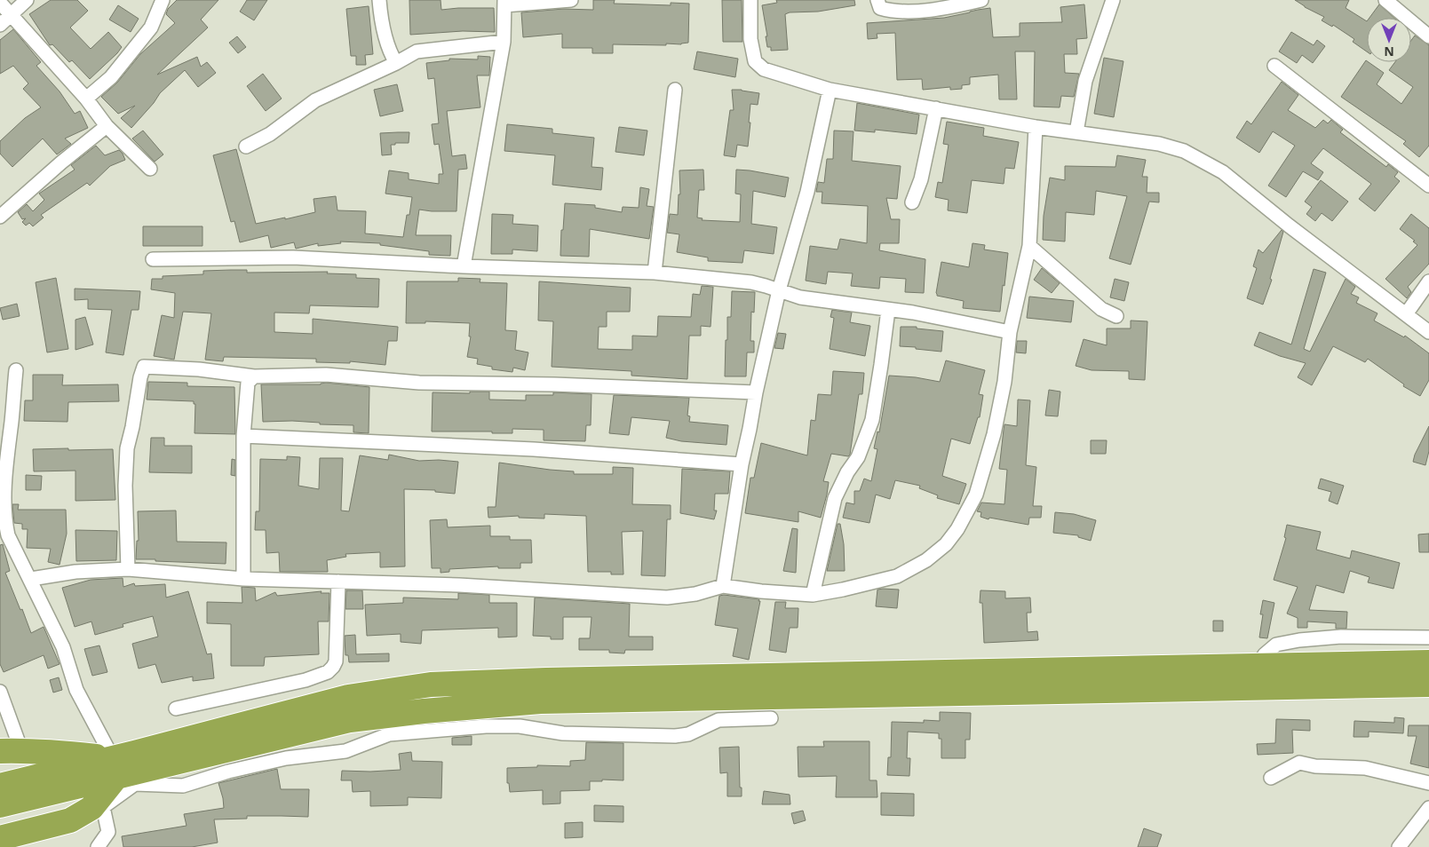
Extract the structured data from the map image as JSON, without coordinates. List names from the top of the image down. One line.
{"north":"bottom"}
